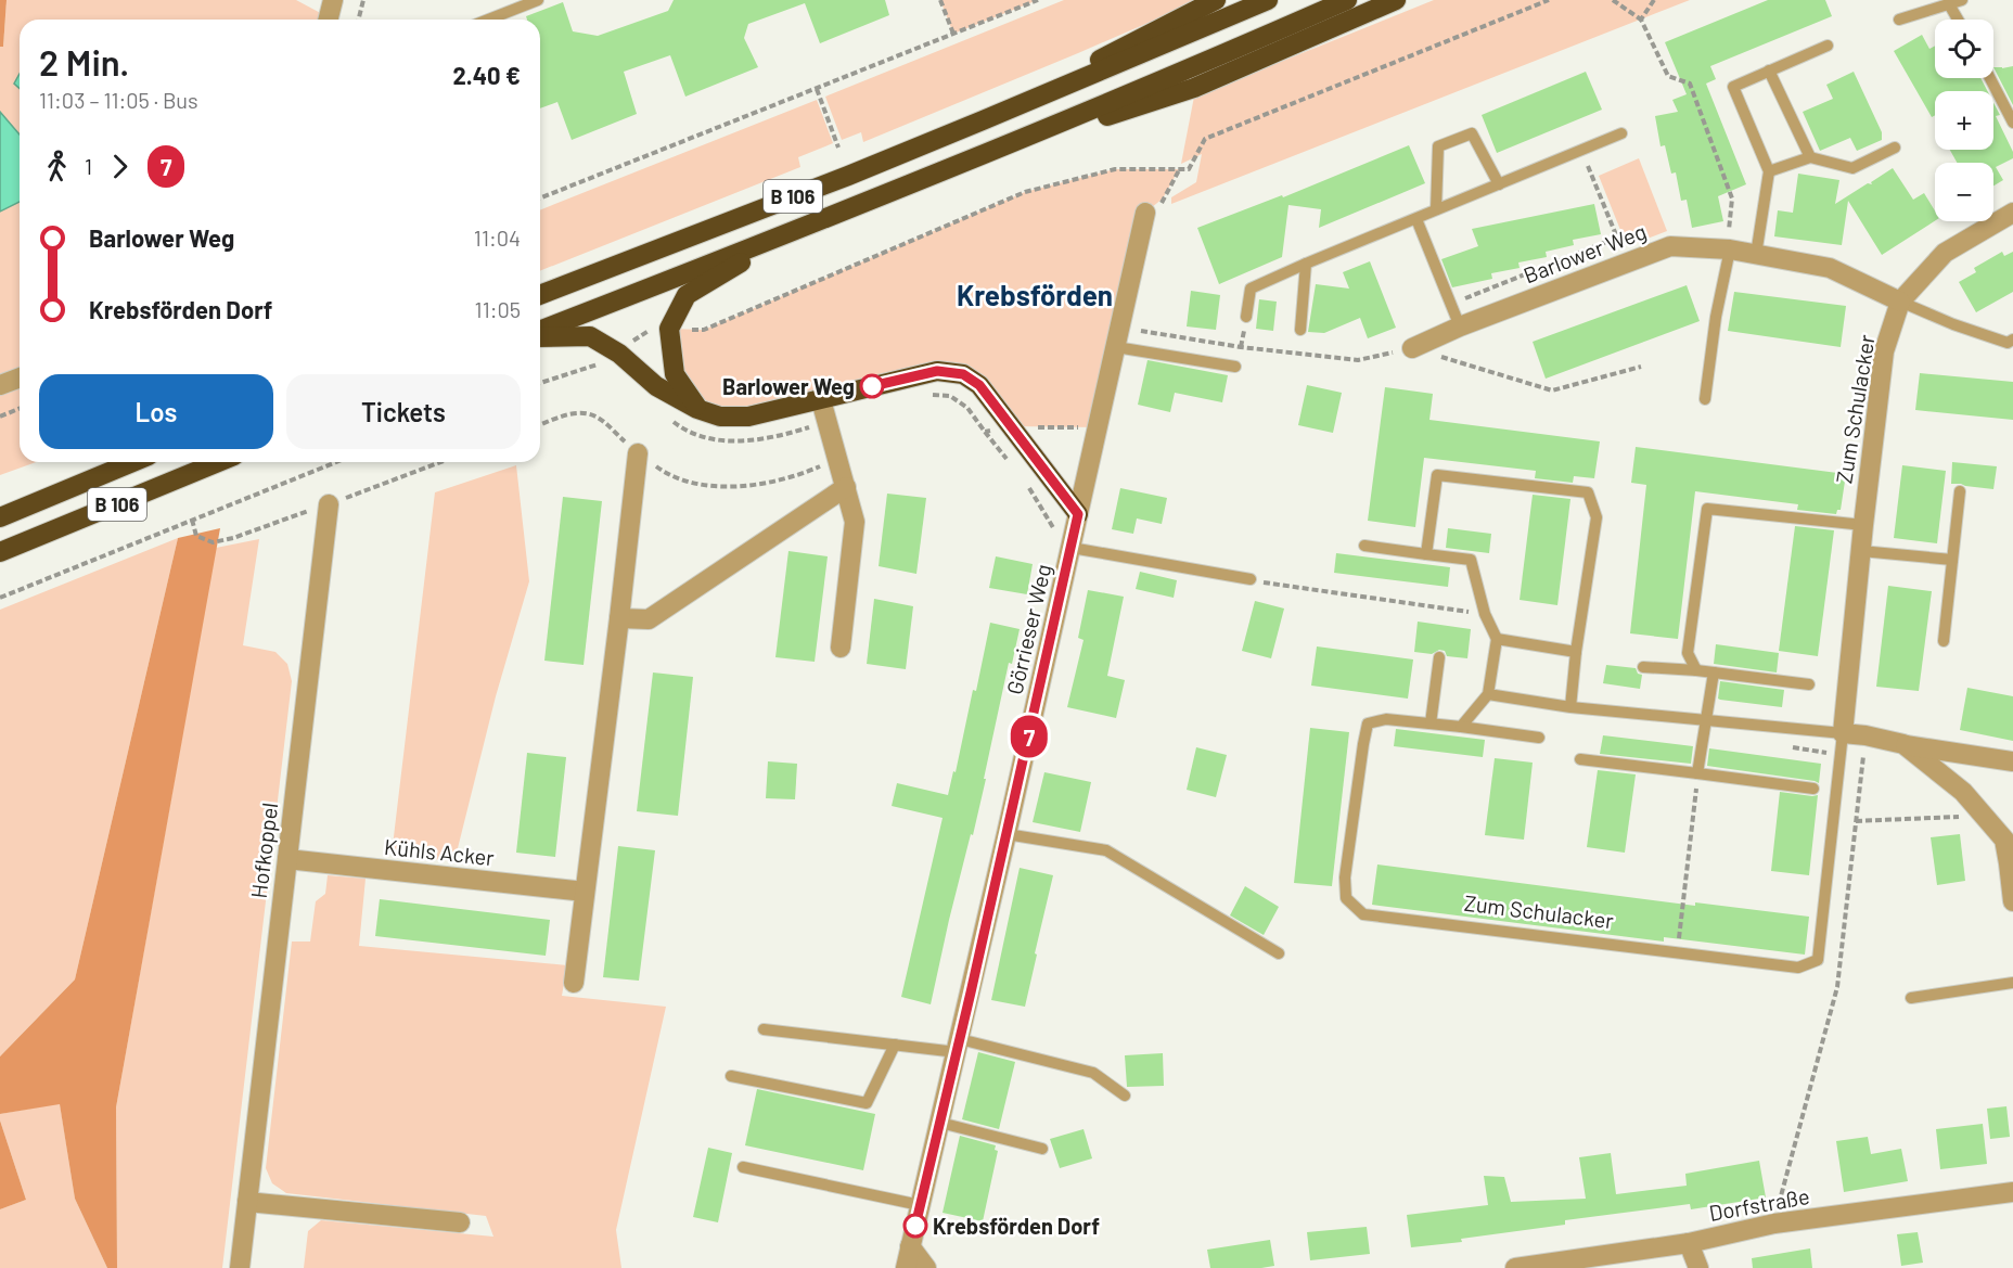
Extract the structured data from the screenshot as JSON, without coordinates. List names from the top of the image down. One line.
{"streets":{"highway":["B 106"],"street":["Barlower Weg","Zum Schulacker","Görrieser Weg","Hofkoppel","Kühls Acker","Dorfstraße"]},"crossings":[["Barlower Weg","Zum Schulacker"],["Hofkoppel","Kühls Acker"]],"districts":["Krebsförden"],"places":["Barlower Weg","Krebsförden Dorf"],"lines":["bus line 7"],"page":{"on_map":"7","map_buttons":["+","−"],"heading":["2 Min.","11:03 – 11:05 · Bus","2.40 €"],"legs":["1","7"],"list":[{"name":"Barlower Weg","value":"11:04"},{"name":"Krebsförden Dorf","value":"11:05"}],"buttons":["Los","Tickets"]}}
